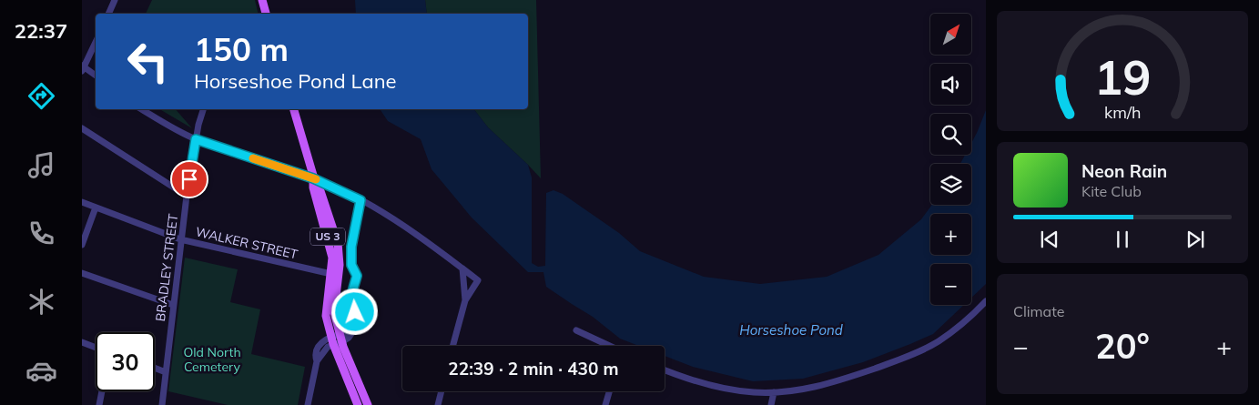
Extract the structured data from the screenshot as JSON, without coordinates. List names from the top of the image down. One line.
{"streets":{"main road":["US 3"],"street":["WALKER STREET","BRADLEY STREET"]},"crossings":[["US 3","WALKER STREET"],["WALKER STREET","BRADLEY STREET"]],"water":["Horseshoe Pond"],"parks":["Old North Cemetery"],"north":"top right","page":{"tabs":"22:37","map_buttons":["+","−"],"turn":["150 m","Horseshoe Pond Lane"],"song":["Neon Rain","Kite Club"],"tile":"Climate","heat":["−","20°","+"],"limit":"30","trip":"22:39 · 2 min · 430 m","gauge":["19","km/h"]}}
